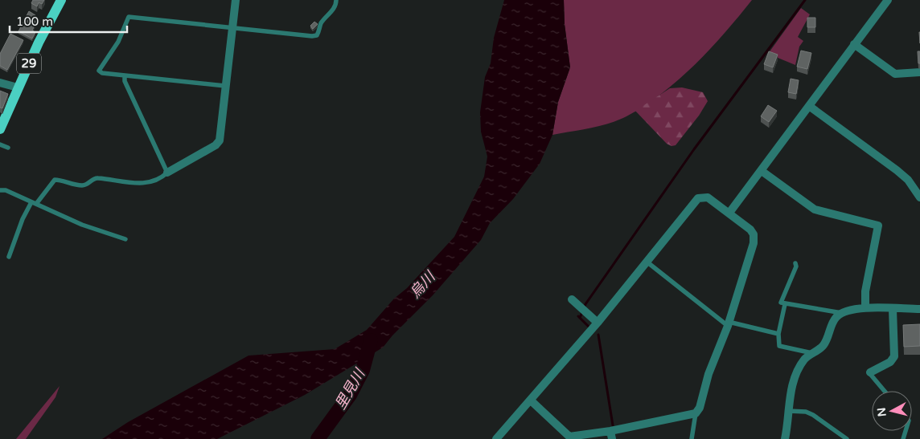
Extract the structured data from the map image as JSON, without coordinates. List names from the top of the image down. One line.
{"streets":{"main road":["29"]},"water":["烏川","里見川"],"scale_bar":"100 m","north":"left"}
